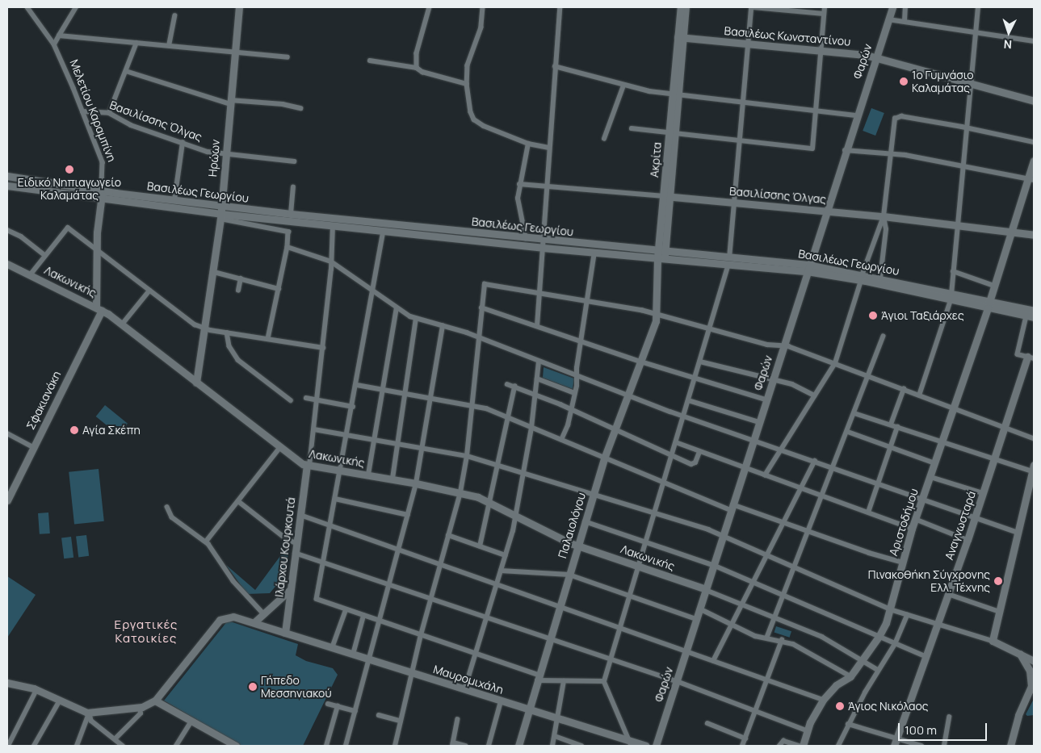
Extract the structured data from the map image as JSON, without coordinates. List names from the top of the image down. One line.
{"streets":{"main road":["Βασιλέως Κωνσταντίνου","Φαρών","Μελετίου Καραμπίνη","Βασιλίσσης Όλγας","Ηρώων","Ακρίτα","Βασιλέως Γεωργίου","Λακωνικής","Σφακιανάκη","Αριστοδήμου","Παλαιολόγου","Αναγνωσταρά","Ιλάρχου Κουρκουτά","Μαυρομιχάλη"]},"crossings":[["Βασιλέως Κωνσταντίνου","Φαρών"],["Βασιλέως Κωνσταντίνου","Ακρίτα"],["Φαρών","Βασιλίσσης Όλγας"],["Φαρών","Βασιλέως Γεωργίου"],["Φαρών","Λακωνικής"],["Μελετίου Καραμπίνη","Βασιλίσσης Όλγας"],["Μελετίου Καραμπίνη","Βασιλέως Γεωργίου"],["Μελετίου Καραμπίνη","Λακωνικής"],["Μελετίου Καραμπίνη","Σφακιανάκη"],["Βασιλίσσης Όλγας","Ηρώων"],["Βασιλίσσης Όλγας","Ακρίτα"],["Βασιλίσσης Όλγας","Αριστοδήμου"],["Ηρώων","Βασιλέως Γεωργίου"],["Ηρώων","Λακωνικής"],["Ακρίτα","Βασιλέως Γεωργίου"],["Ακρίτα","Παλαιολόγου"],["Βασιλέως Γεωργίου","Αριστοδήμου"],["Λακωνικής","Σφακιανάκη"],["Λακωνικής","Παλαιολόγου"],["Λακωνικής","Ιλάρχου Κουρκουτά"],["Παλαιολόγου","Μαυρομιχάλη"],["Ιλάρχου Κουρκουτά","Μαυρομιχάλη"]],"districts":["Εργατικές Κατοικίες"],"places":["1ο Γυμνάσιο Καλαμάτας","Ειδικό Νηπιαγωγείο Καλαμάτας","Άγιοι Ταξιάρχες","Αγία Σκέπη","Πινακοθήκη Σύγχρονης Ελλ. Τέχνης","Γήπεδο Μεσσηνιακού","Άγιος Νικόλαος"],"scale_bar":"100 m","north":"bottom"}
